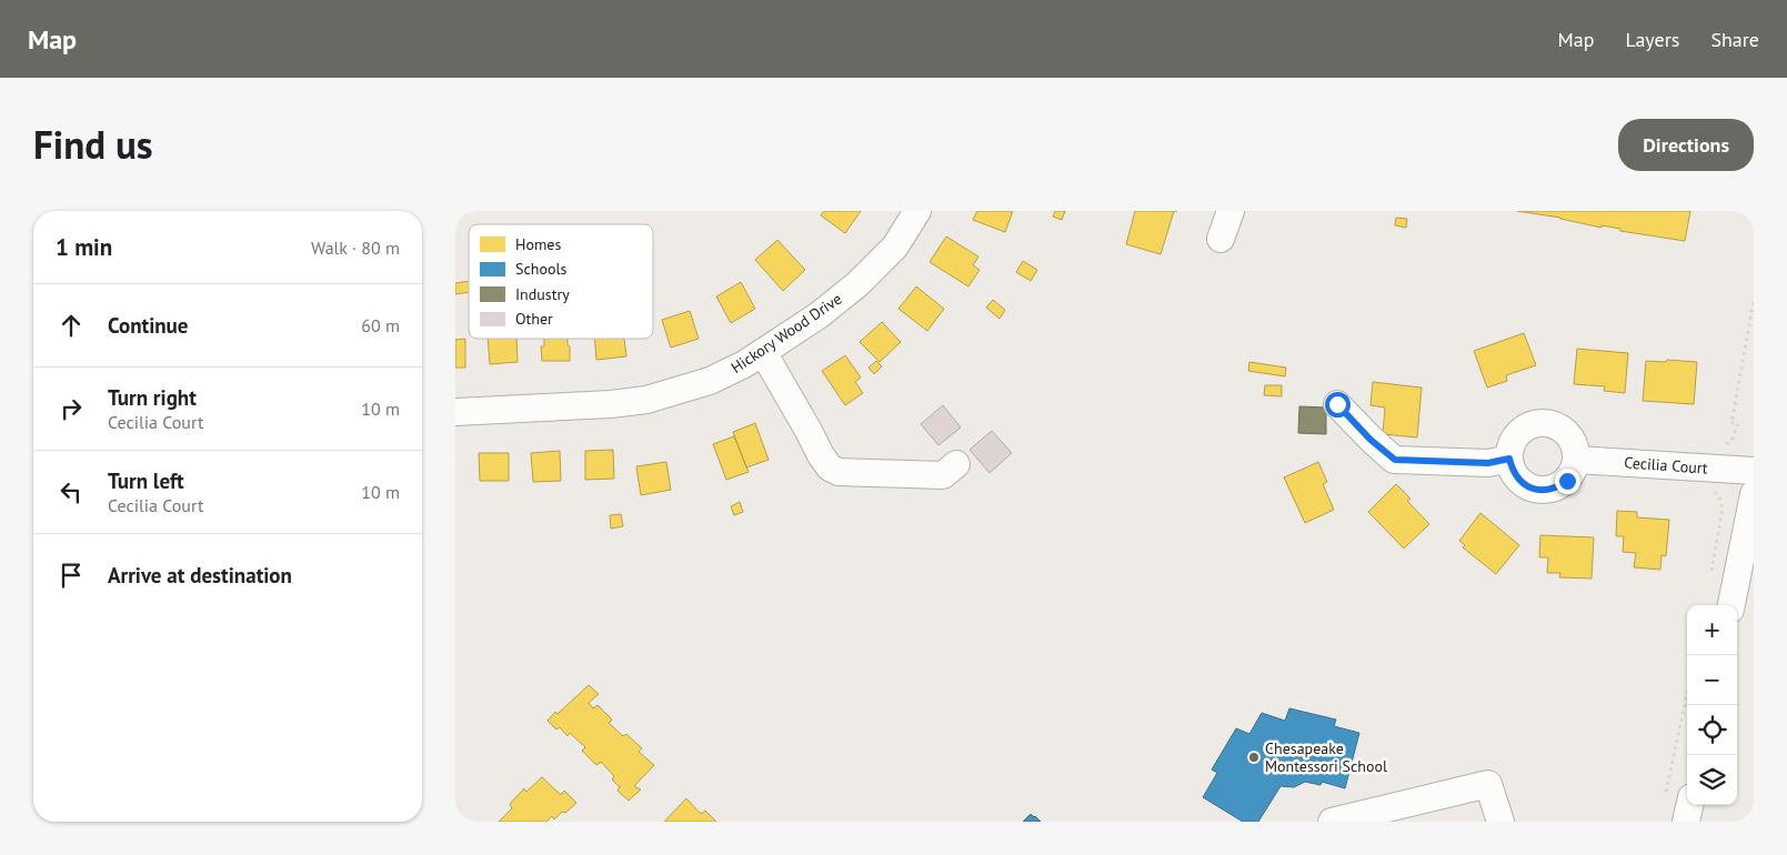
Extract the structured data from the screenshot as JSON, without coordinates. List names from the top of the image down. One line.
{"streets":{"street":["Hickory Wood Drive","Cecilia Court"]},"places":["Chesapeake Montessori School"],"legend":["Homes","Schools","Industry","Other"],"page":{"header":"Map","nav":["Map","Layers","Share"],"title":"Find us","buttons":"Directions","heading":["1 min","Walk · 80 m"],"list":[["Continue","60 m"],["Turn right","Cecilia Court","10 m"],["Turn left","Cecilia Court","10 m"],"Arrive at destination"],"map_buttons":["+","−"]}}
